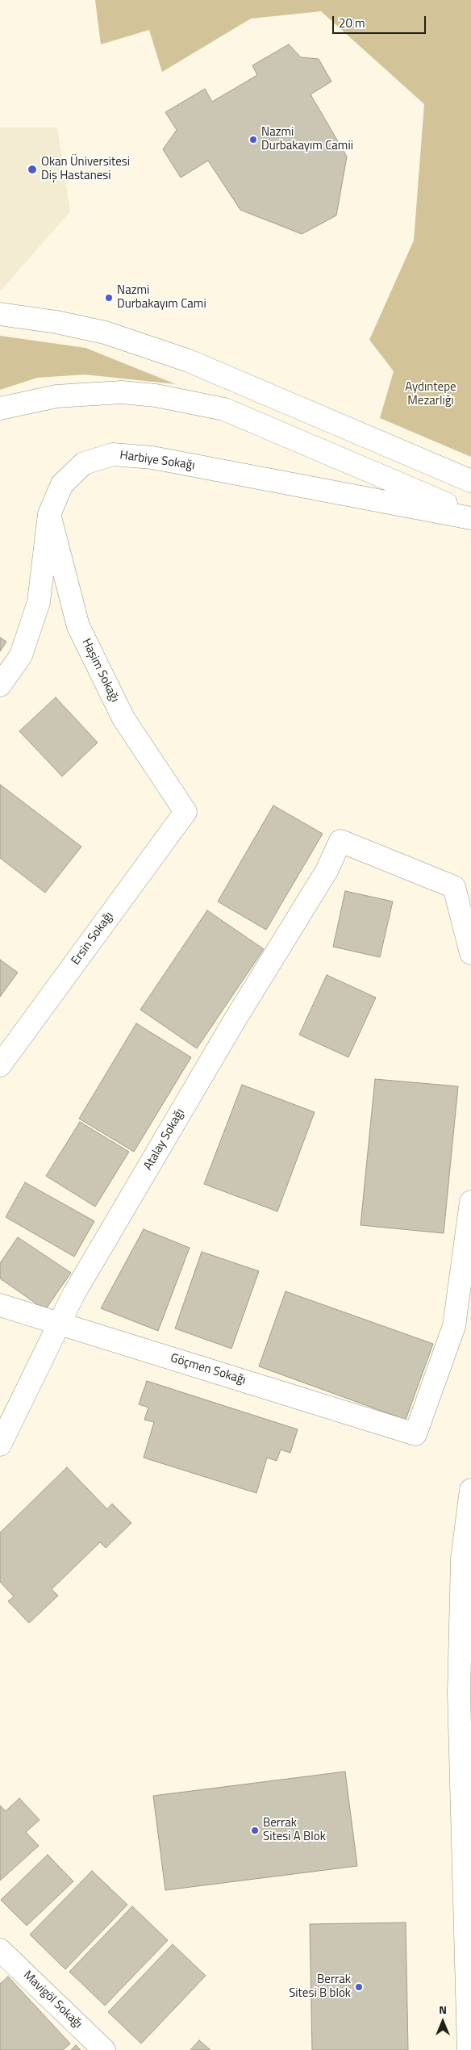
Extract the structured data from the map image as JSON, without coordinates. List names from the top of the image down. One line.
{"streets":{"street":["Harbiye Sokağı","Haşim Sokağı","Ersin Sokağı","Atalay Sokağı","Göçmen Sokağı","Mavigöl Sokağı"]},"crossings":[["Harbiye Sokağı","Haşim Sokağı"],["Haşim Sokağı","Ersin Sokağı"],["Atalay Sokağı","Göçmen Sokağı"]],"parks":["Aydıntepe Mezarlığı"],"places":["Nazmi Durbakayım Camii","Okan Üniversitesi Diş Hastanesi","Nazmi Durbakayım Cami","Berrak Sitesi A Blok","Berrak Sitesi B blok"],"scale_bar":"20 m","north":"top"}
